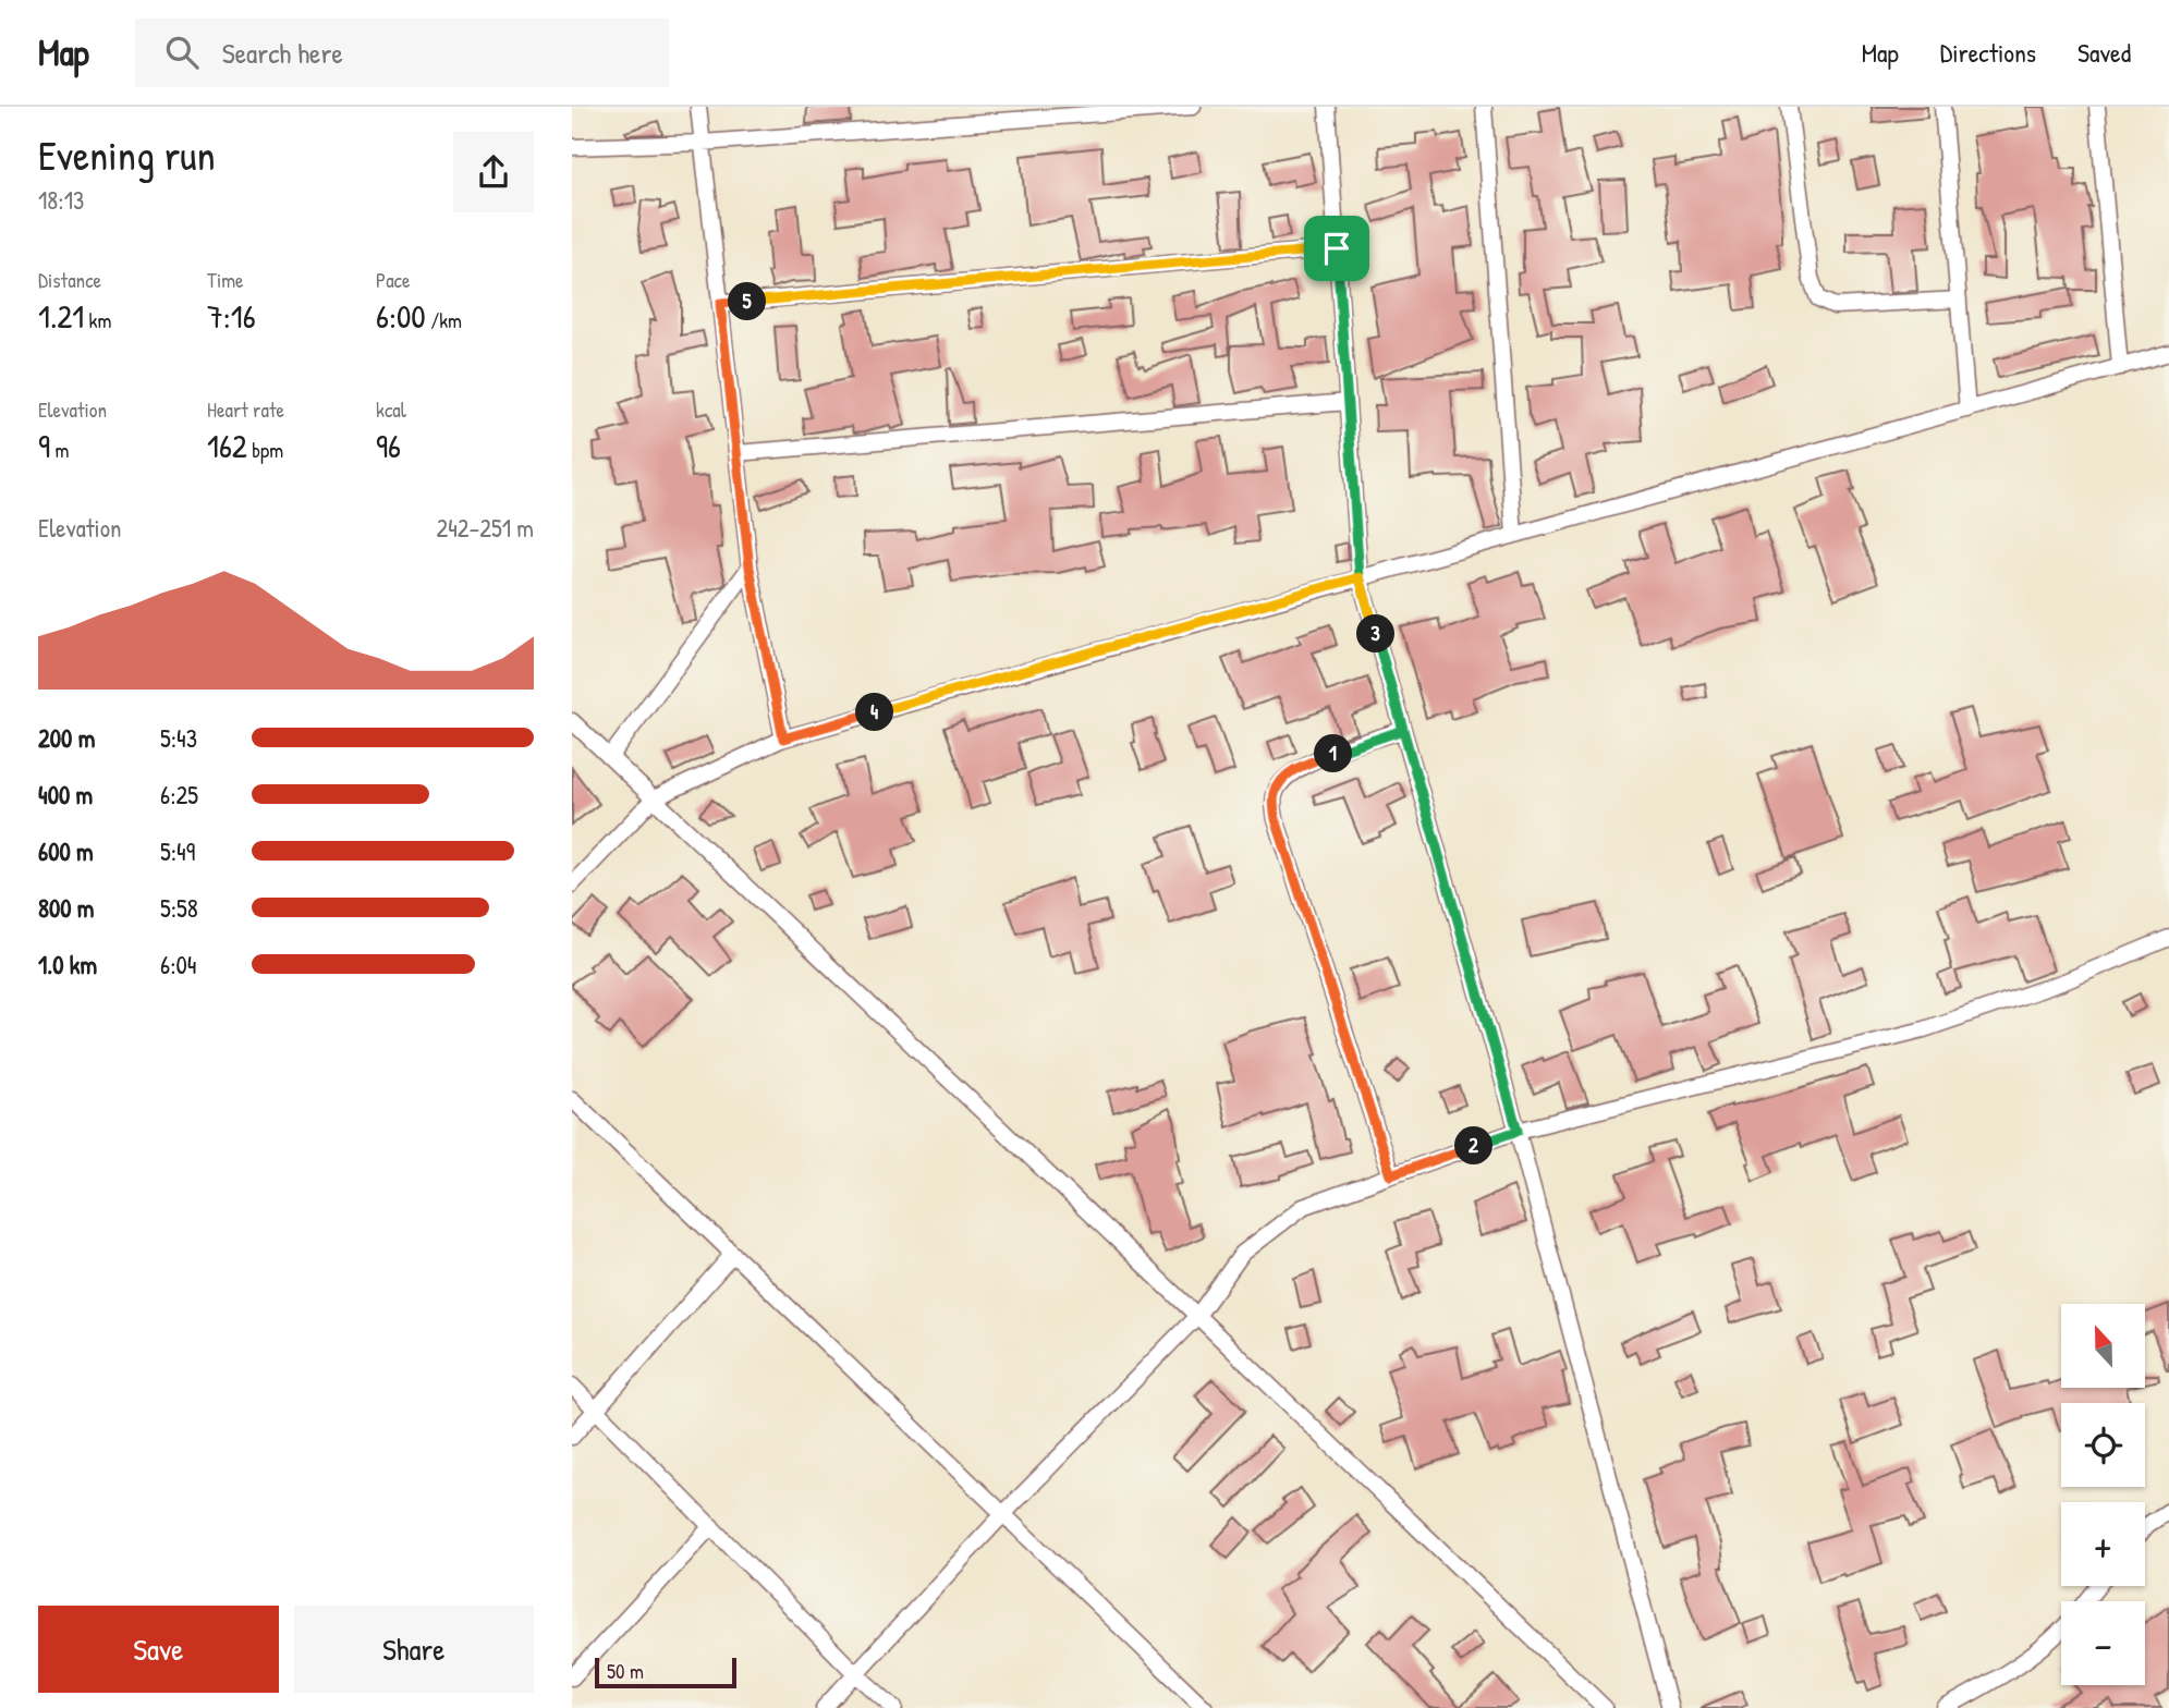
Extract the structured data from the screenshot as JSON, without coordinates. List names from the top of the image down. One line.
{"scale_bar":"50 m","north":"top","page":{"header":"Map","search":"Search here","nav":["Map","Directions","Saved"],"heading":["Evening run","18:13"],"stats":[["Distance","1.21 km"],["Time","7:16"],["Pace","6:00 /km"],["Elevation","9 m"],["Heart rate","162 bpm"],["kcal","96"]],"pins":["5","3","4","1","2"],"chart":["Elevation","242–251 m"],"list":[{"name":"200 m","note":"5:43"},{"name":"400 m","note":"6:25"},{"name":"600 m","note":"5:49"},{"name":"800 m","note":"5:58"},{"name":"1.0 km","note":"6:04"}],"map_buttons":["+","−"],"buttons":["Save","Share"],"scale":"50 m"}}
